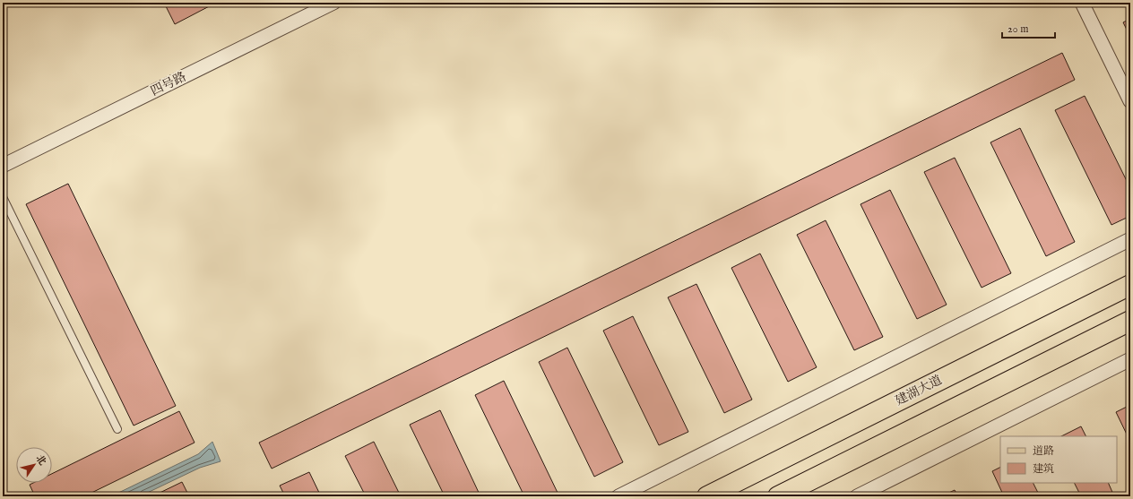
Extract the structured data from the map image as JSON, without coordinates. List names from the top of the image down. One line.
{"streets":{"main road":["建湖大道"],"street":["四号路"]},"legend":["道路","建筑"],"scale_bar":"20 m","north":"top right"}
